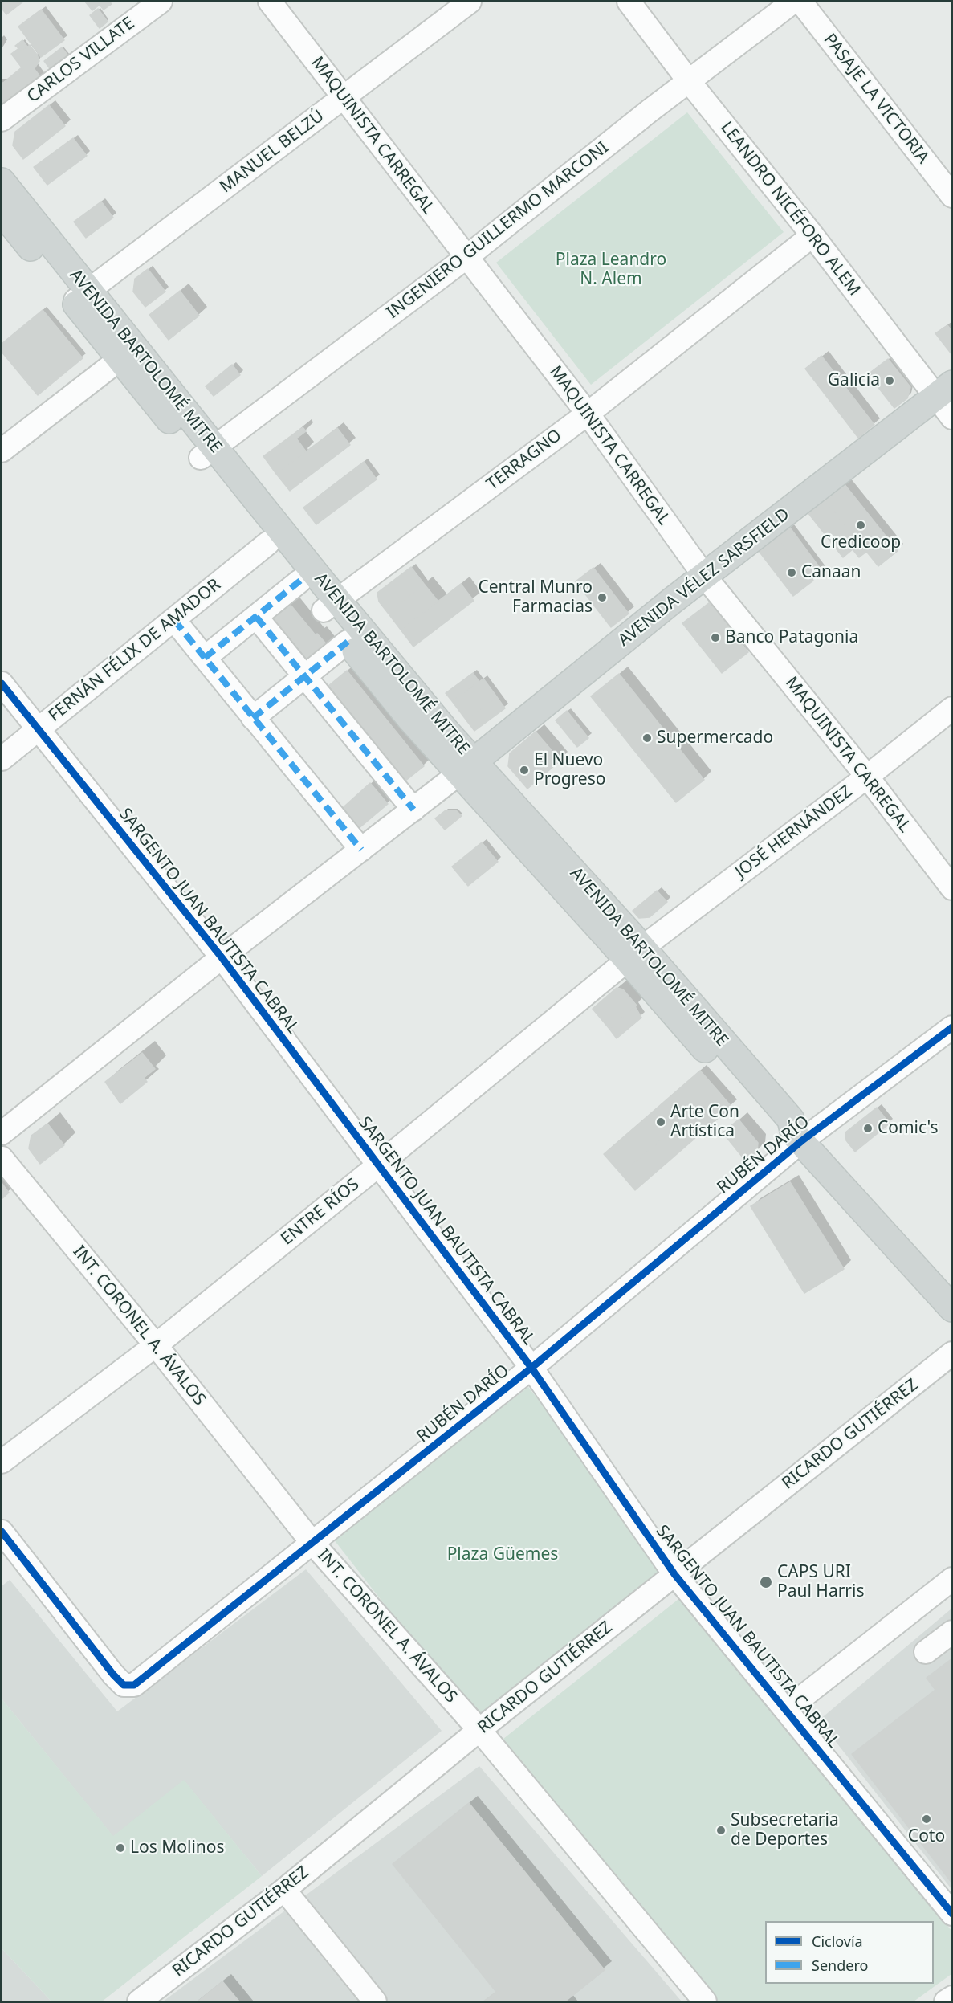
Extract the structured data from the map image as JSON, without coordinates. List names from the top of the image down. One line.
{"streets":{"main road":["AVENIDA BARTOLOMÉ MITRE","AVENIDA VÉLEZ SARSFIELD"],"street":["CARLOS VILLATE","PASAJE LA VICTORIA","MAQUINISTA CARREGAL","MANUEL BELZÚ","LEANDRO NICÉFORO ALEM","INGENIERO GUILLERMO MARCONI","TERRAGNO","FERNÁN FÉLIX DE AMADOR","JOSÉ HERNÁNDEZ","SARGENTO JUAN BAUTISTA CABRAL","RUBÉN DARÍO","ENTRE RÍOS","INT. CORONEL A. ÁVALOS","RICARDO GUTIÉRREZ"]},"crossings":[["MAQUINISTA CARREGAL","MANUEL BELZÚ"],["MAQUINISTA CARREGAL","INGENIERO GUILLERMO MARCONI"],["MAQUINISTA CARREGAL","TERRAGNO"],["MAQUINISTA CARREGAL","AVENIDA VÉLEZ SARSFIELD"],["MAQUINISTA CARREGAL","JOSÉ HERNÁNDEZ"],["MANUEL BELZÚ","AVENIDA BARTOLOMÉ MITRE"],["LEANDRO NICÉFORO ALEM","INGENIERO GUILLERMO MARCONI"],["LEANDRO NICÉFORO ALEM","TERRAGNO"],["LEANDRO NICÉFORO ALEM","AVENIDA VÉLEZ SARSFIELD"],["INGENIERO GUILLERMO MARCONI","AVENIDA BARTOLOMÉ MITRE"],["AVENIDA BARTOLOMÉ MITRE","TERRAGNO"],["AVENIDA BARTOLOMÉ MITRE","AVENIDA VÉLEZ SARSFIELD"],["AVENIDA BARTOLOMÉ MITRE","FERNÁN FÉLIX DE AMADOR"],["AVENIDA BARTOLOMÉ MITRE","JOSÉ HERNÁNDEZ"],["AVENIDA BARTOLOMÉ MITRE","RUBÉN DARÍO"],["AVENIDA BARTOLOMÉ MITRE","ENTRE RÍOS"],["FERNÁN FÉLIX DE AMADOR","SARGENTO JUAN BAUTISTA CABRAL"],["JOSÉ HERNÁNDEZ","ENTRE RÍOS"],["SARGENTO JUAN BAUTISTA CABRAL","RUBÉN DARÍO"],["SARGENTO JUAN BAUTISTA CABRAL","ENTRE RÍOS"],["SARGENTO JUAN BAUTISTA CABRAL","RICARDO GUTIÉRREZ"],["RUBÉN DARÍO","INT. CORONEL A. ÁVALOS"],["ENTRE RÍOS","INT. CORONEL A. ÁVALOS"],["INT. CORONEL A. ÁVALOS","RICARDO GUTIÉRREZ"]],"parks":["Plaza Leandro N. Alem","Plaza Güemes"],"places":["Galicia","Credicoop","Canaan","Central Munro Farmacias","Banco Patagonia","Supermercado","El Nuevo Progreso","Arte Con Artística","Comic's","CAPS URI Paul Harris","Coto","Subsecretaria de Deportes","Los Molinos"],"legend":["Ciclovía","Sendero"]}
